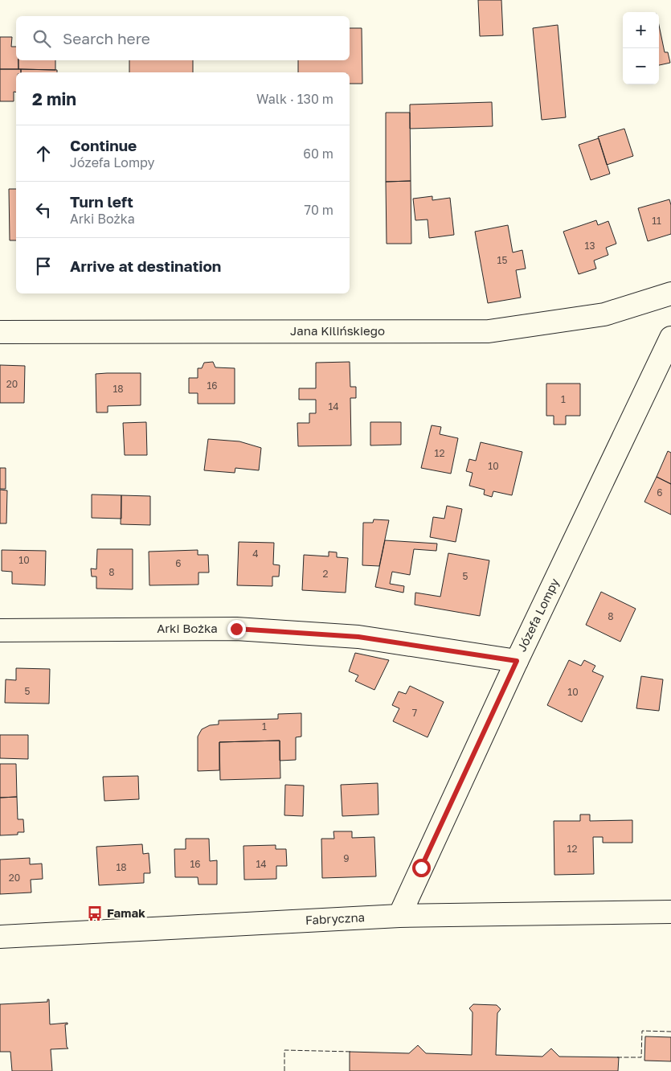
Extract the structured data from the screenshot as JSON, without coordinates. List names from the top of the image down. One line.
{"streets":{"street":["Jana Kilińskiego","Józefa Lompy","Arki Bożka","Fabryczna"]},"crossings":[["Józefa Lompy","Arki Bożka"],["Józefa Lompy","Fabryczna"]],"places":{"bus stop":["Famak"]},"house_numbers":["11","13","15","20","16","18","1","14","12","10","6","4","10","6","8","2","5","8","5","10","7","1","12","9","16","14","18","20"],"page":{"map_buttons":["+","−"],"search":"Search here","heading":["2 min","Walk · 130 m"],"list":[["Continue","Józefa Lompy","60 m"],["Turn left","Arki Bożka","70 m"],"Arrive at destination"]}}
